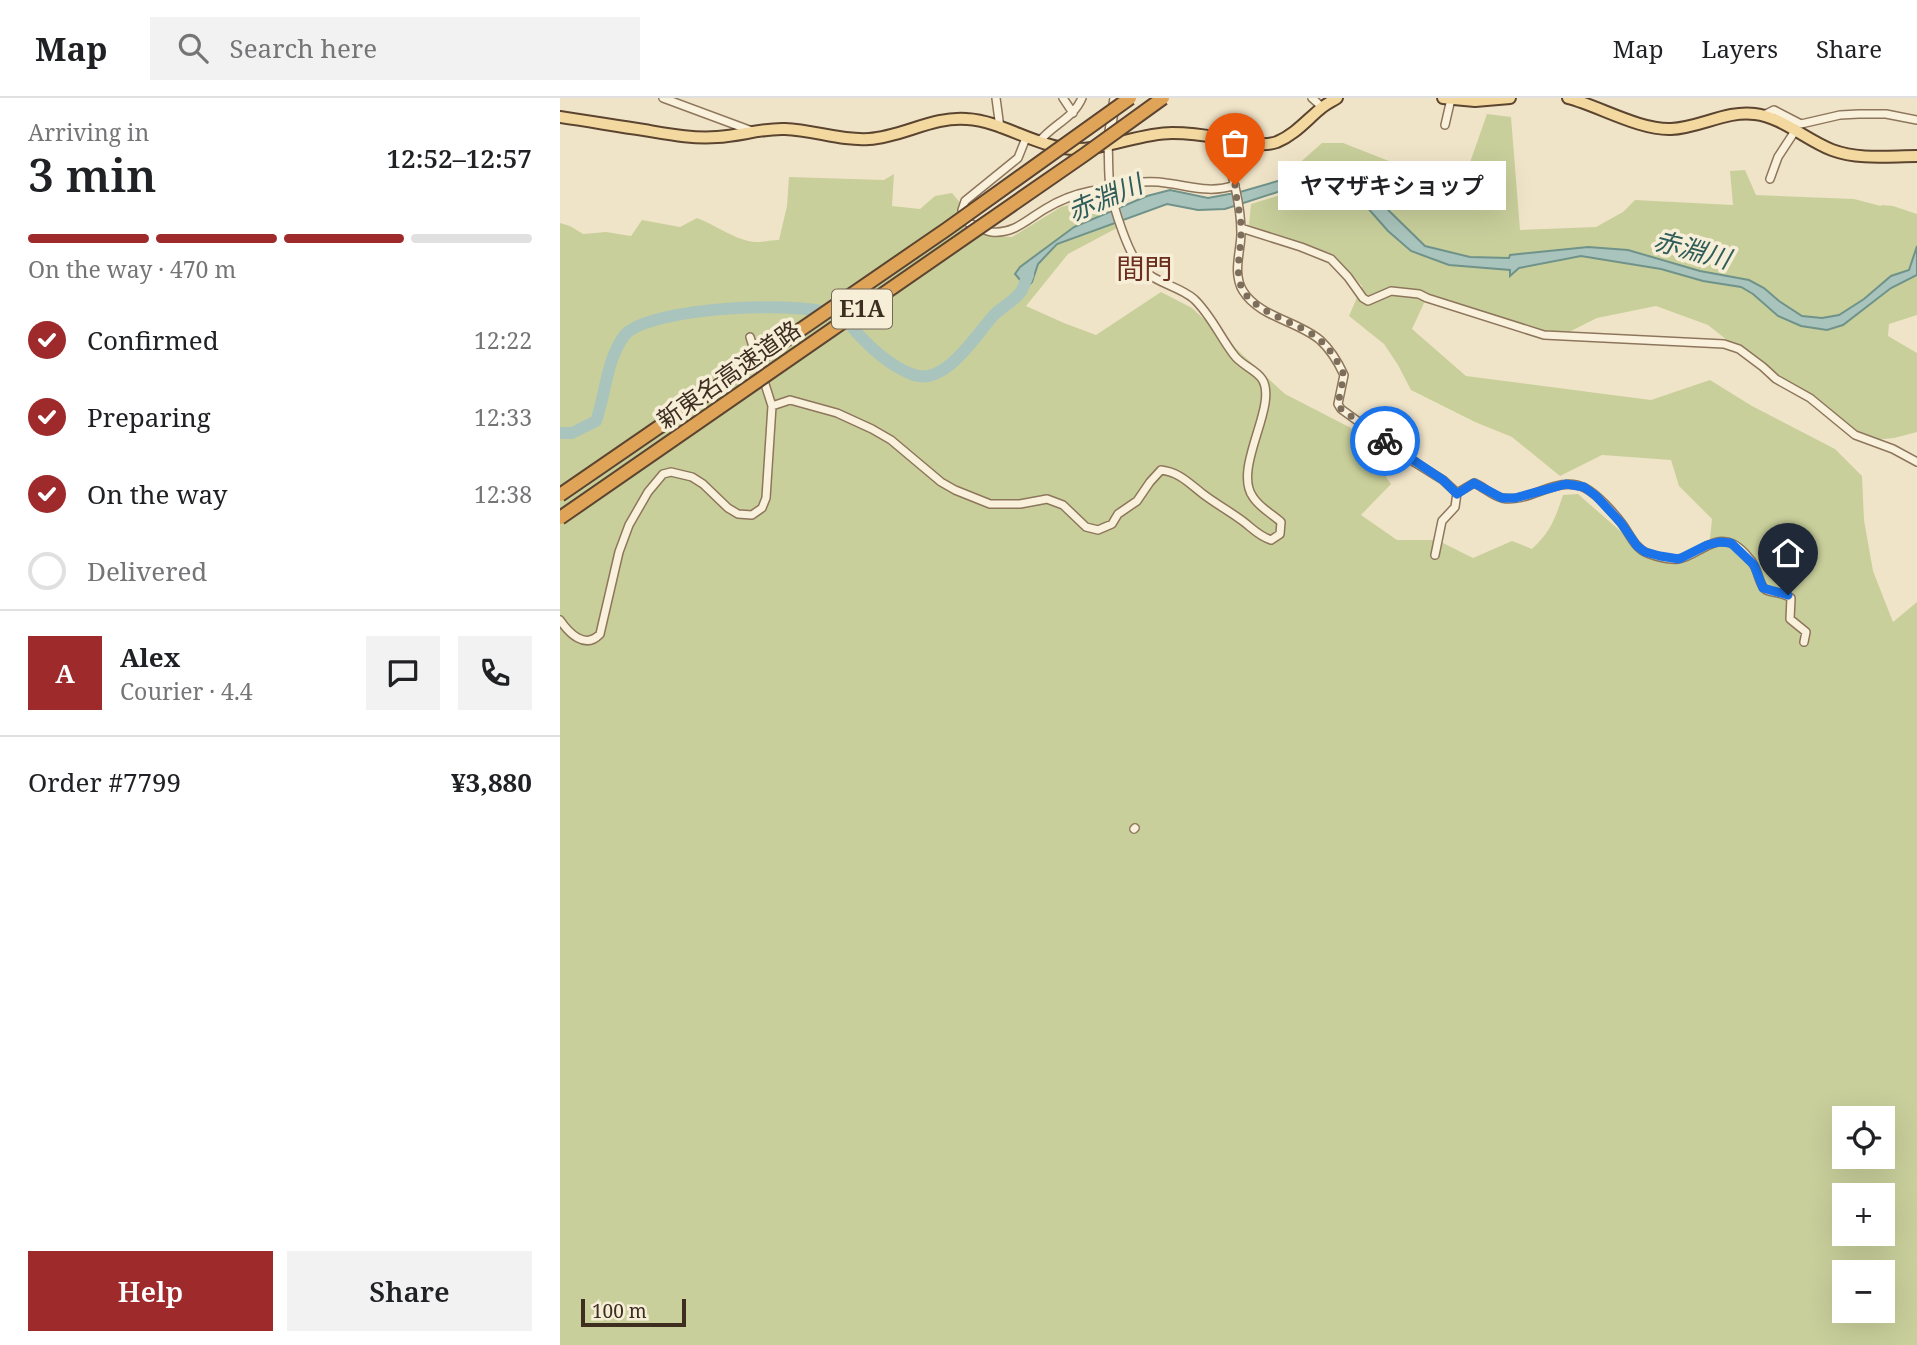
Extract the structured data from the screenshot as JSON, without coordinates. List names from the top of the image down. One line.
{"streets":{"highway":["E1A","新東名高速道路"]},"districts":["間門"],"water":["赤淵川"],"places":["ヤマザキショップ"],"scale_bar":"100 m","page":{"header":"Map","search":"Search here","nav":["Map","Layers","Share"],"heading":["3 min","Arriving in","12:52–12:57"],"panel":["Alex","Courier · 4.4","Order #7799","¥3,880"],"bubble":"ヤマザキショップ","bar":"On the way · 470 m","list":[["Confirmed","12:22"],["Preparing","12:33"],["On the way","12:38"],"Delivered"],"round":"A","map_buttons":["+","−"],"buttons":["Help","Share"],"scale":"100 m"}}
